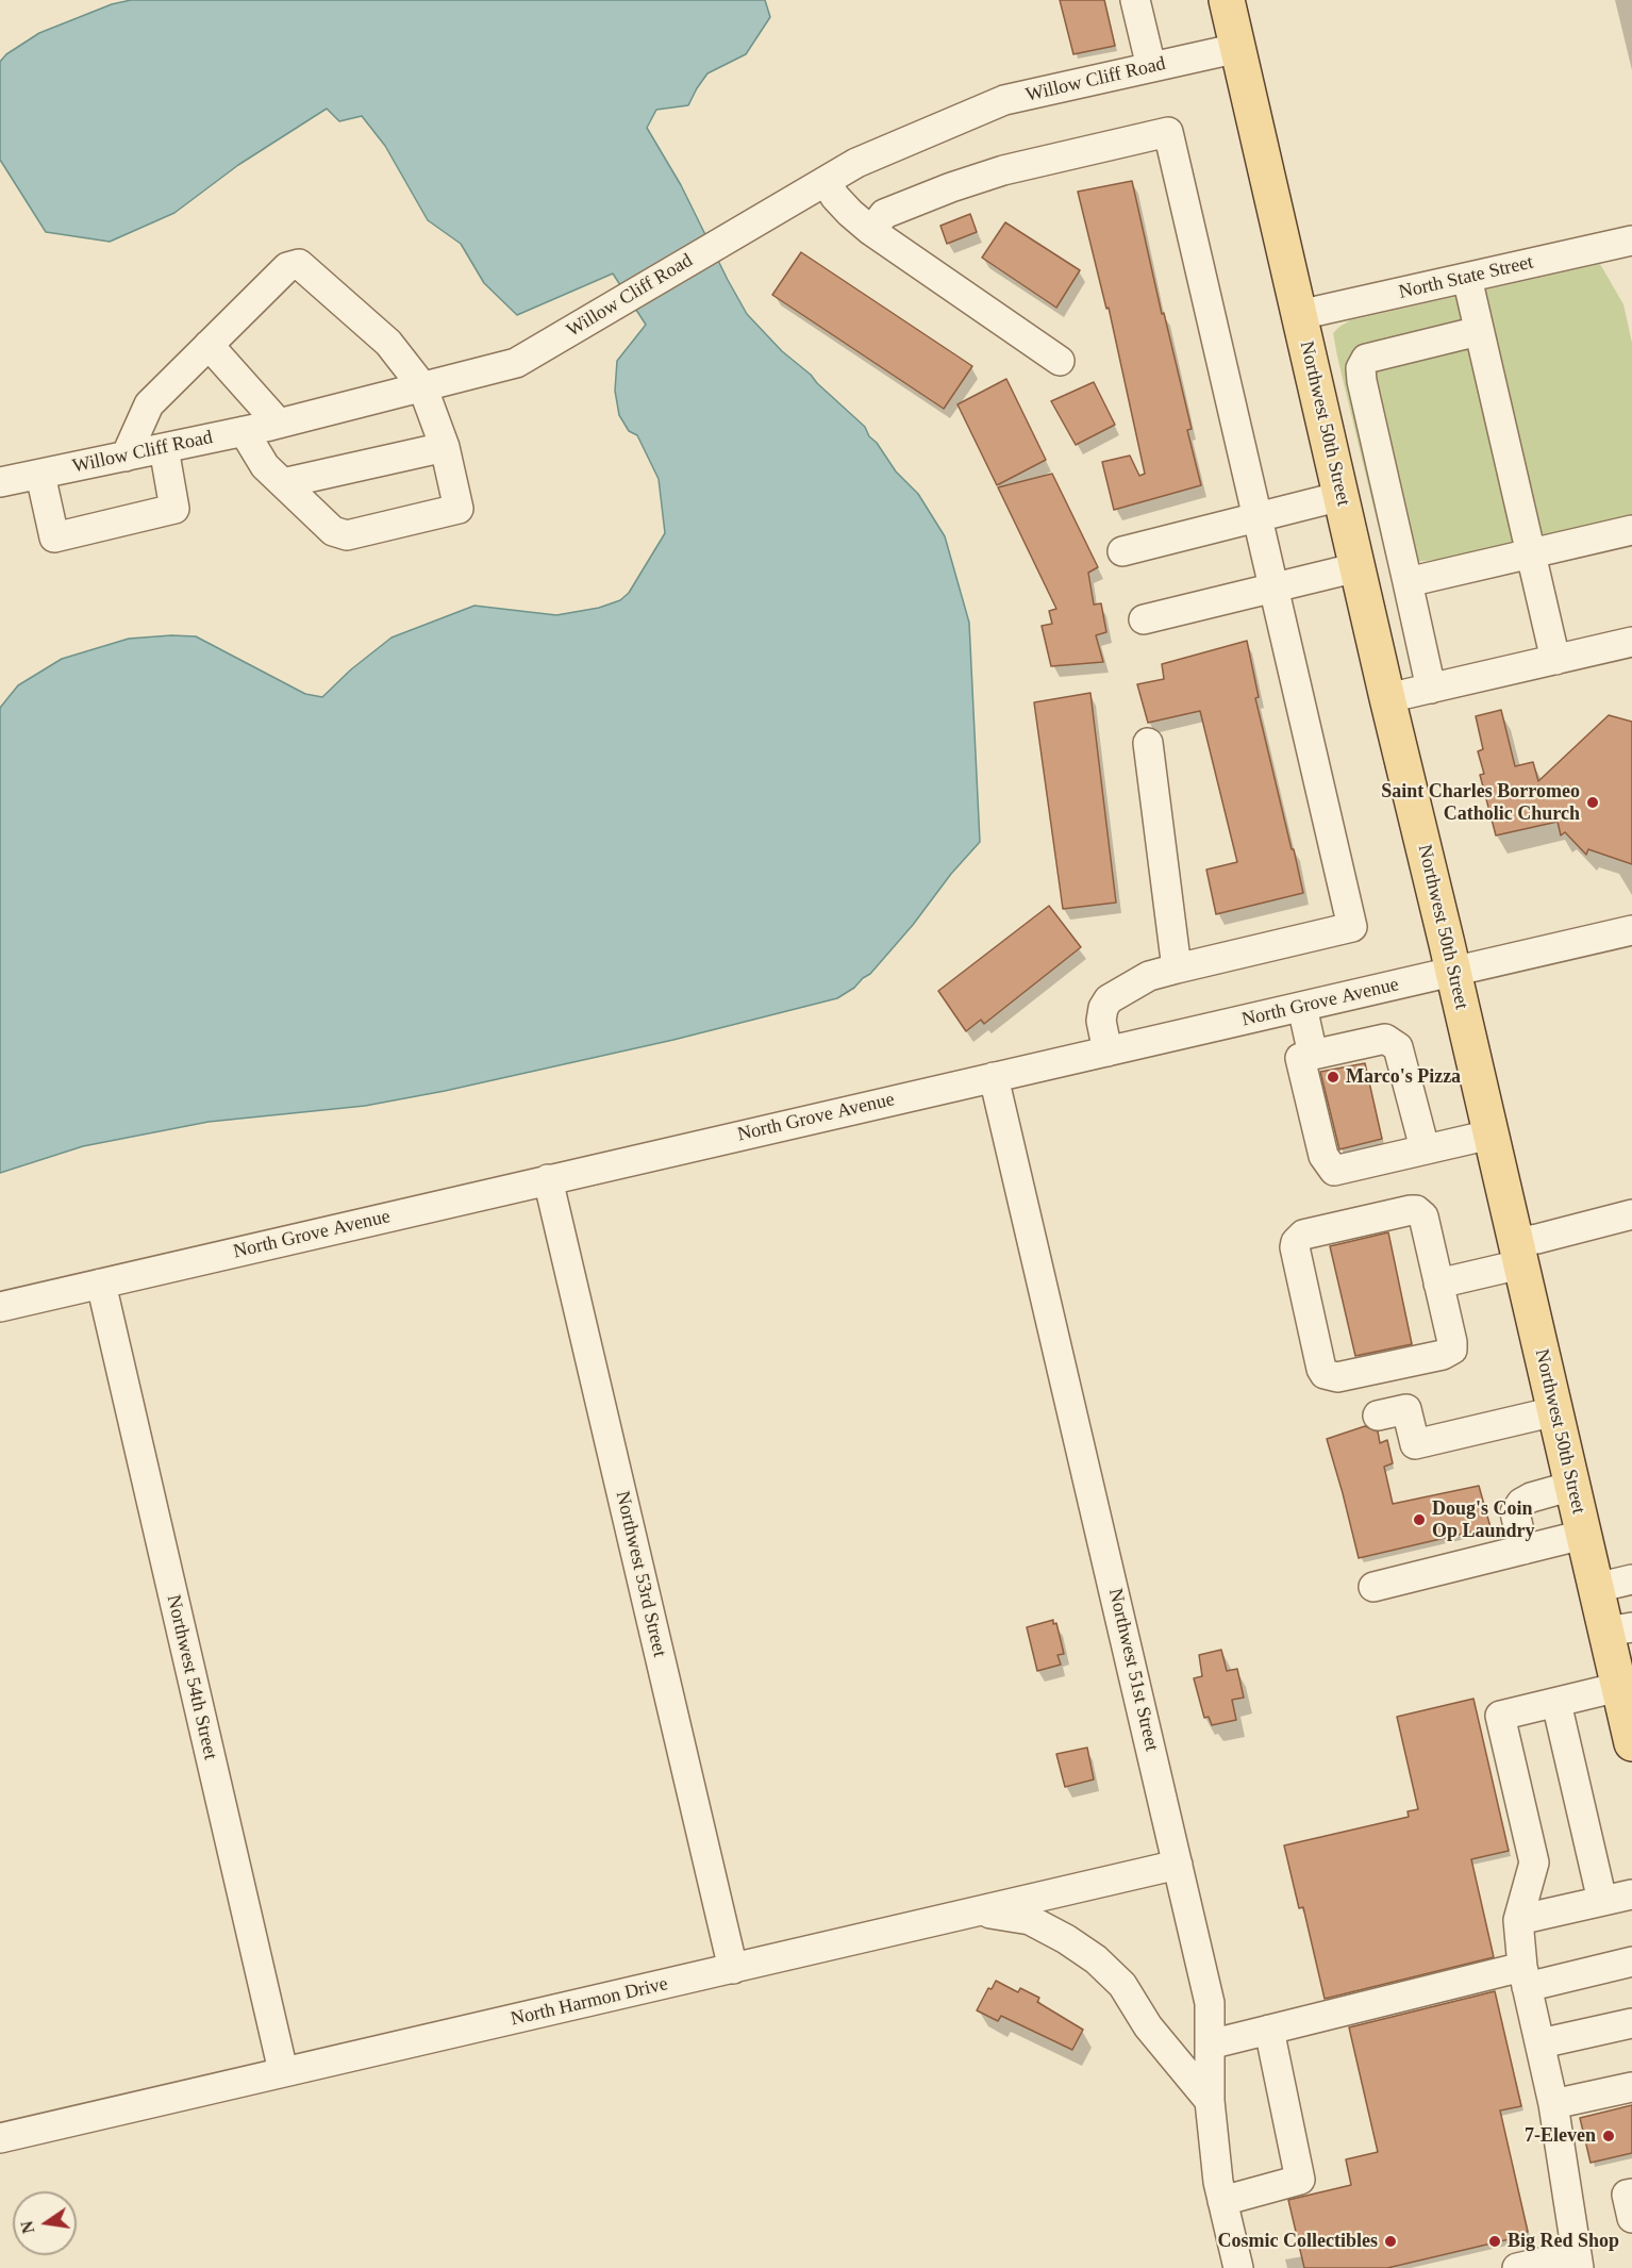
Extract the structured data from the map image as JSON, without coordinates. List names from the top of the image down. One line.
{"streets":{"main road":["Northwest 50th Street"],"street":["Willow Cliff Road","North State Street","North Grove Avenue","Northwest 53rd Street","Northwest 51st Street","Northwest 54th Street","North Harmon Drive"]},"crossings":[["Willow Cliff Road","Northwest 50th Street"],["North State Street","Northwest 50th Street"],["Northwest 50th Street","North Grove Avenue"],["North Grove Avenue","Northwest 53rd Street"],["North Grove Avenue","Northwest 51st Street"],["North Grove Avenue","Northwest 54th Street"],["Northwest 53rd Street","North Harmon Drive"],["Northwest 51st Street","North Harmon Drive"],["Northwest 54th Street","North Harmon Drive"]],"places":["Saint Charles Borromeo Catholic Church","Marco's Pizza","Doug's Coin Op Laundry","7-Eleven","Cosmic Collectibles","Big Red Shop"],"north":"left"}
